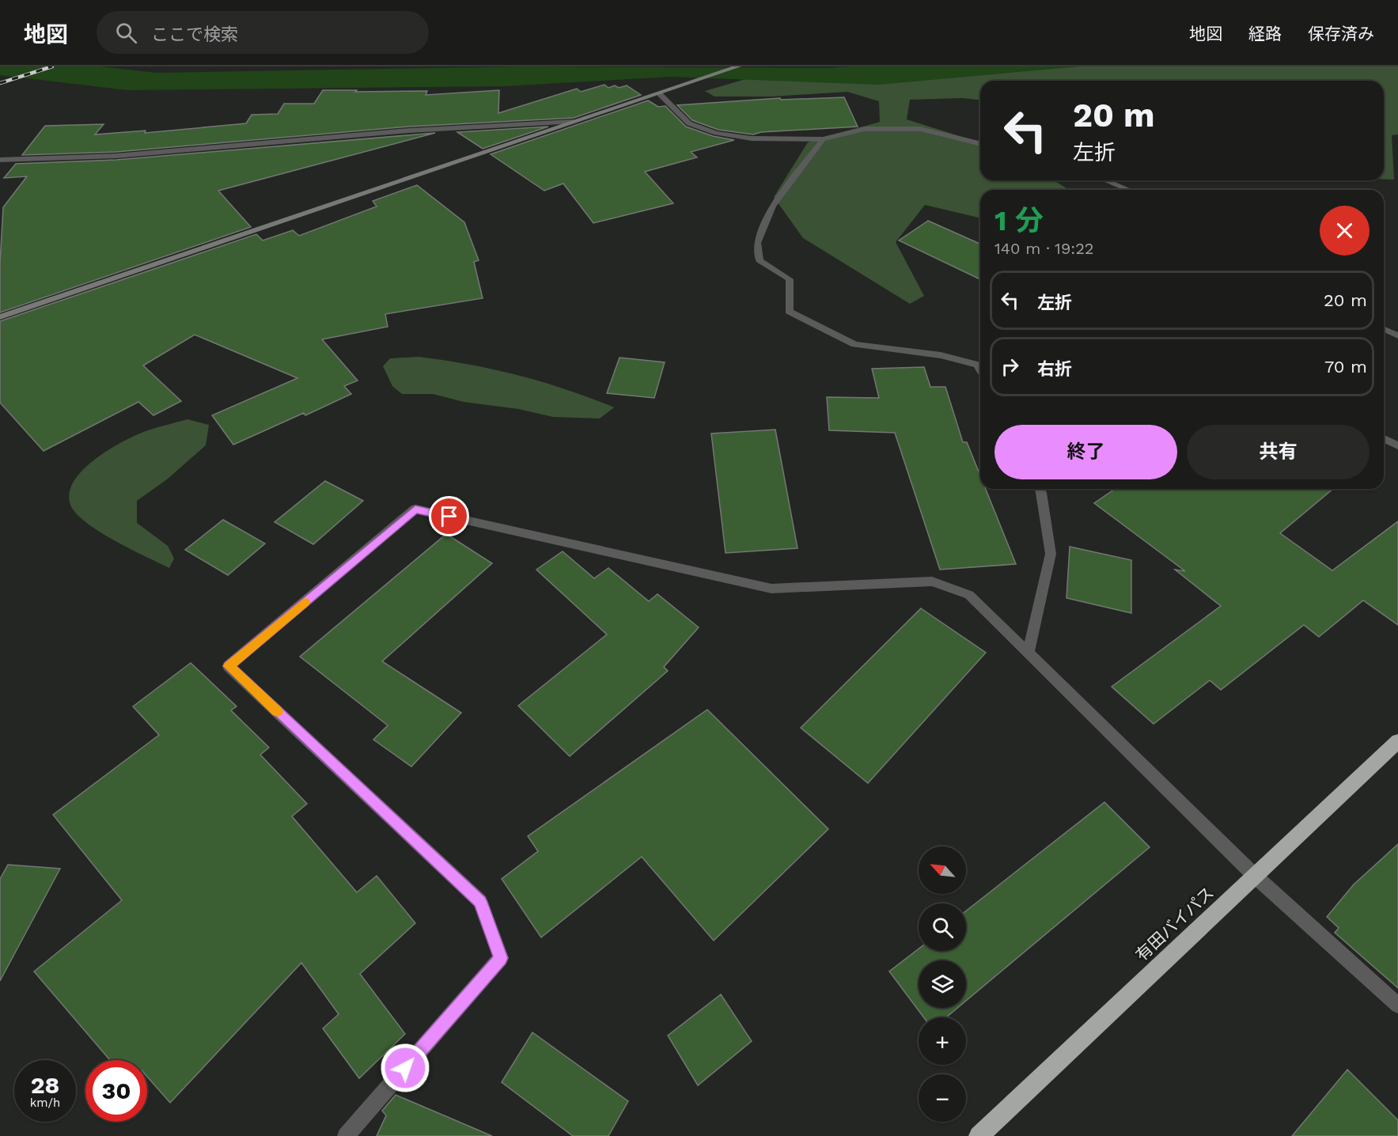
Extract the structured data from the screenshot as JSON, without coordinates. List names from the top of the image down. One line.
{"streets":{"highway":["有田バイパス"]},"north":"top left","page":{"header":"地図","search":"ここで検索","nav":["地図","経路","保存済み"],"turn":["20 m","左折"],"heading":["1 分","140 m · 19:22"],"list":[{"name":"左折","value":"20 m"},{"name":"右折","value":"70 m"}],"buttons":["終了","共有"],"map_buttons":["+","−"],"speed":"28 km/h","limit":"30"}}
